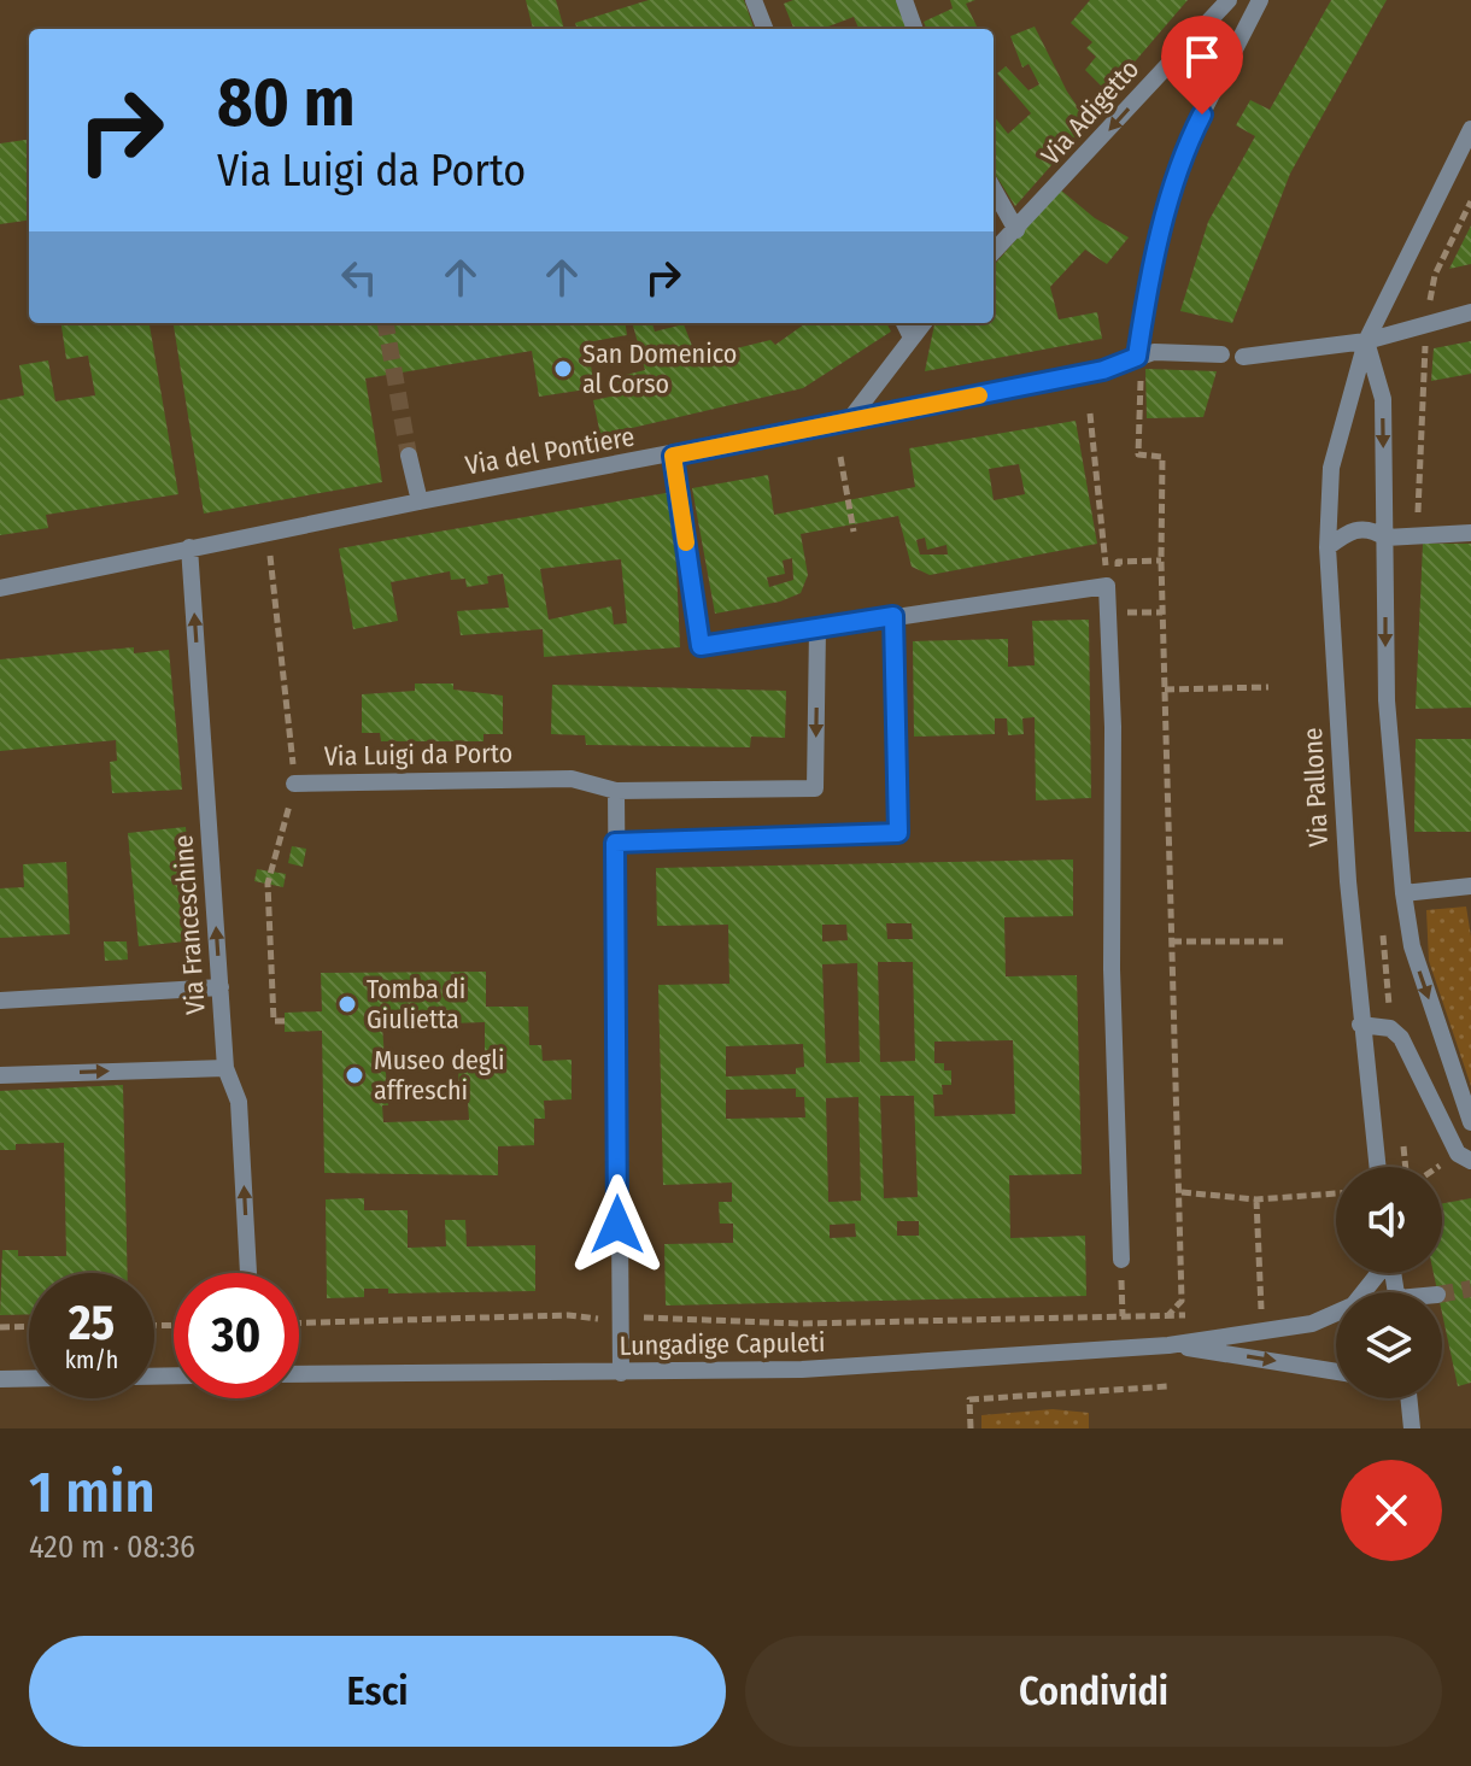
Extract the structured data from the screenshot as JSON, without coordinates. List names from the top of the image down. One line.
{"streets":{"street":["Via Adigetto","Via del Pontiere","Via Luigi da Porto","Via Pallone","Via Franceschine","Lungadige Capuleti"]},"crossings":[["Via del Pontiere","Via Luigi da Porto"],["Via del Pontiere","Via Franceschine"]],"one_way":["Via Franceschine"],"places":["San Domenico al Corso","Tomba di Giulietta","Museo degli affreschi"],"page":{"turn":["80 m","Via Luigi da Porto"],"speed":"25 km/h","limit":"30","heading":["1 min","420 m · 08:36"],"buttons":["Esci","Condividi"]}}
